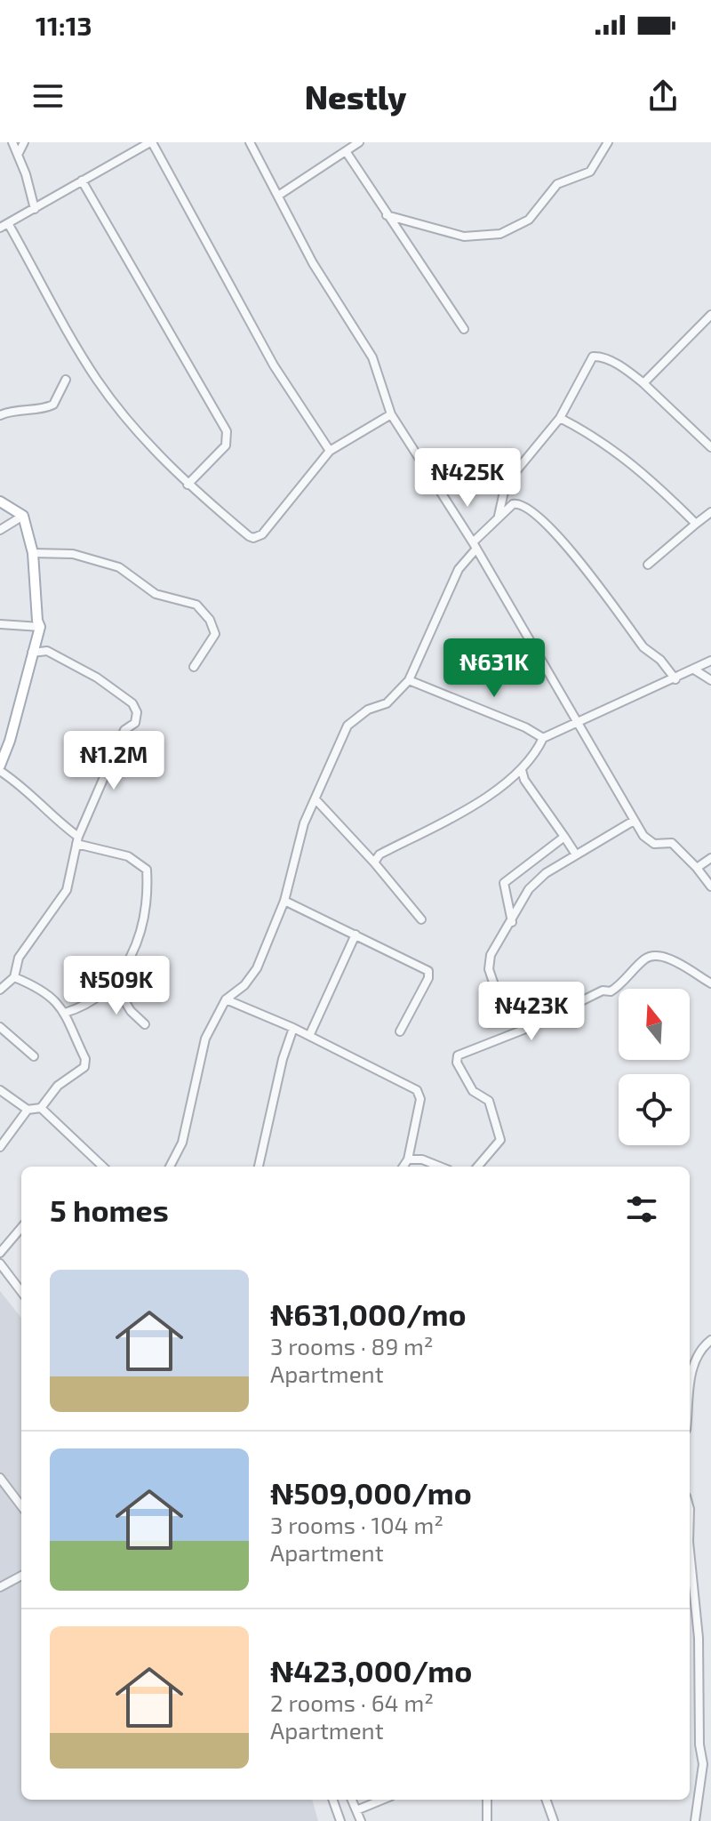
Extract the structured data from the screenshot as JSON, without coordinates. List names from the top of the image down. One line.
{"north":"top","page":{"status":"11:13","header":"Nestly","price":["₦425K","₦631K","₦1.2M","₦509K","₦423K"],"heading":"5 homes","list":[{"name":"₦631,000/mo","note":"3 rooms · 89 m² · Apartment"},{"name":"₦509,000/mo","note":"3 rooms · 104 m² · Apartment"},{"name":"₦423,000/mo","note":"2 rooms · 64 m² · Apartment"}]}}
